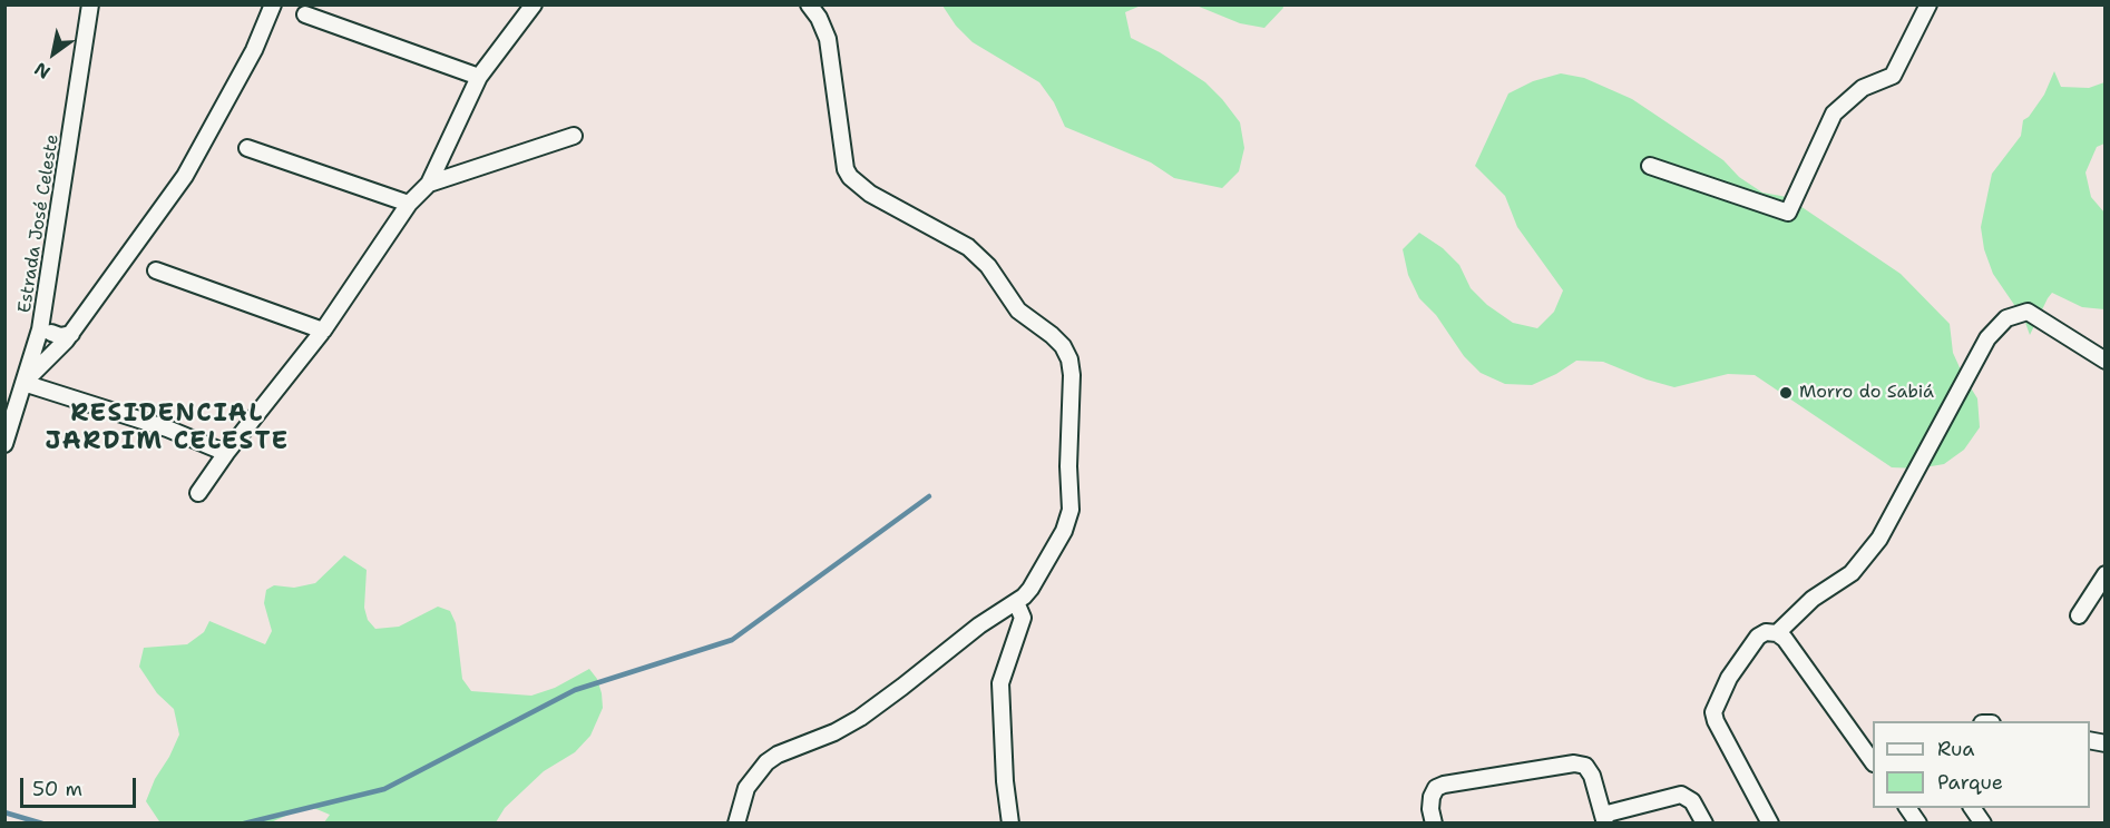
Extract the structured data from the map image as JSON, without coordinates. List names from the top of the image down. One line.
{"streets":{"street":["Estrada José Celeste"]},"districts":["RESIDENCIAL JARDIM CELESTE"],"places":["Morro do Sabiá"],"legend":["Rua","Parque"],"scale_bar":"50 m","north":"bottom left"}
